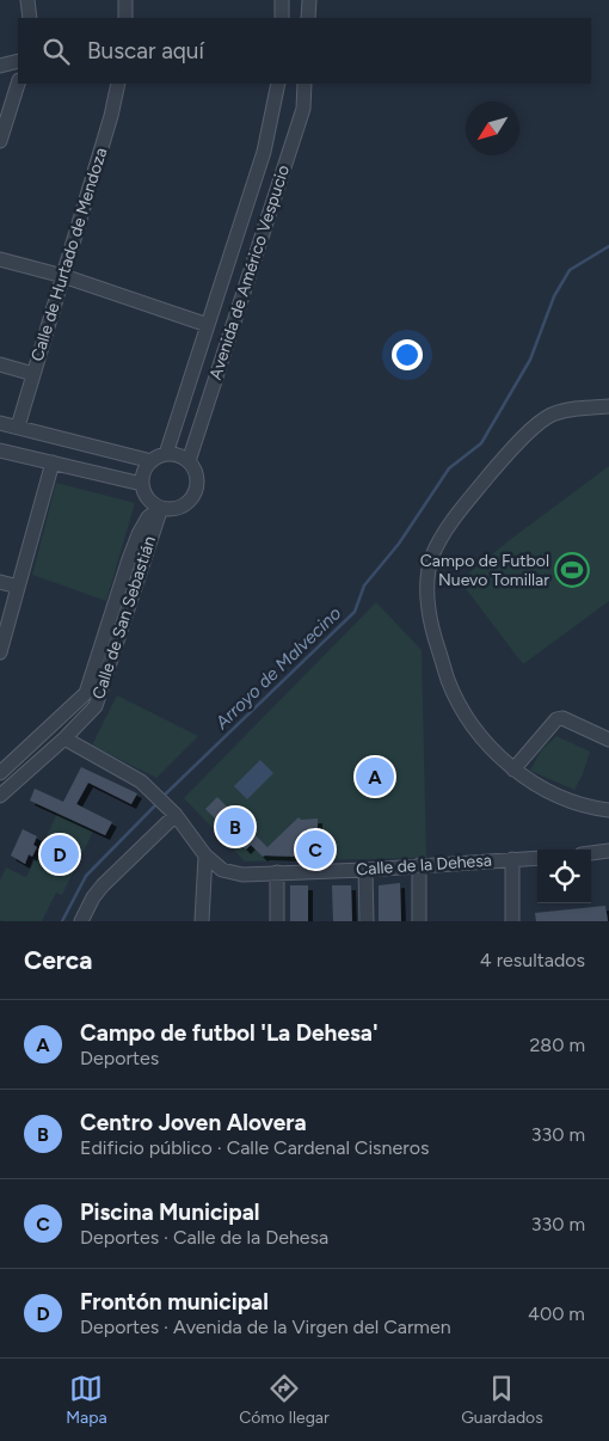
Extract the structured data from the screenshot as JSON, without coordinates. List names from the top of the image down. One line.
{"streets":{"street":["Calle de Hurtado de Mendoza","Avenida de Américo Vespucio","Calle de San Sebastián","Calle de la Dehesa"]},"crossings":[["Avenida de Américo Vespucio","Calle de San Sebastián"]],"water":["Arroyo de Malvecino"],"places":{"sports":["Campo de Futbol Nuevo Tomillar"]},"north":"bottom left","page":{"search":"Buscar aquí","pins":["A","B","C","D"],"heading":["Cerca","4 resultados"],"list":[{"mark":"A","name":"Campo de futbol 'La Dehesa'","note":"Deportes","value":"280 m"},{"mark":"B","name":"Centro Joven Alovera","note":"Edificio público · Calle Cardenal Cisneros","value":"330 m"},{"mark":"C","name":"Piscina Municipal","note":"Deportes · Calle de la Dehesa","value":"330 m"},{"mark":"D","name":"Frontón municipal","note":"Deportes · Avenida de la Virgen del Carmen","value":"400 m"}],"nav":["Mapa","Cómo llegar","Guardados"]}}
